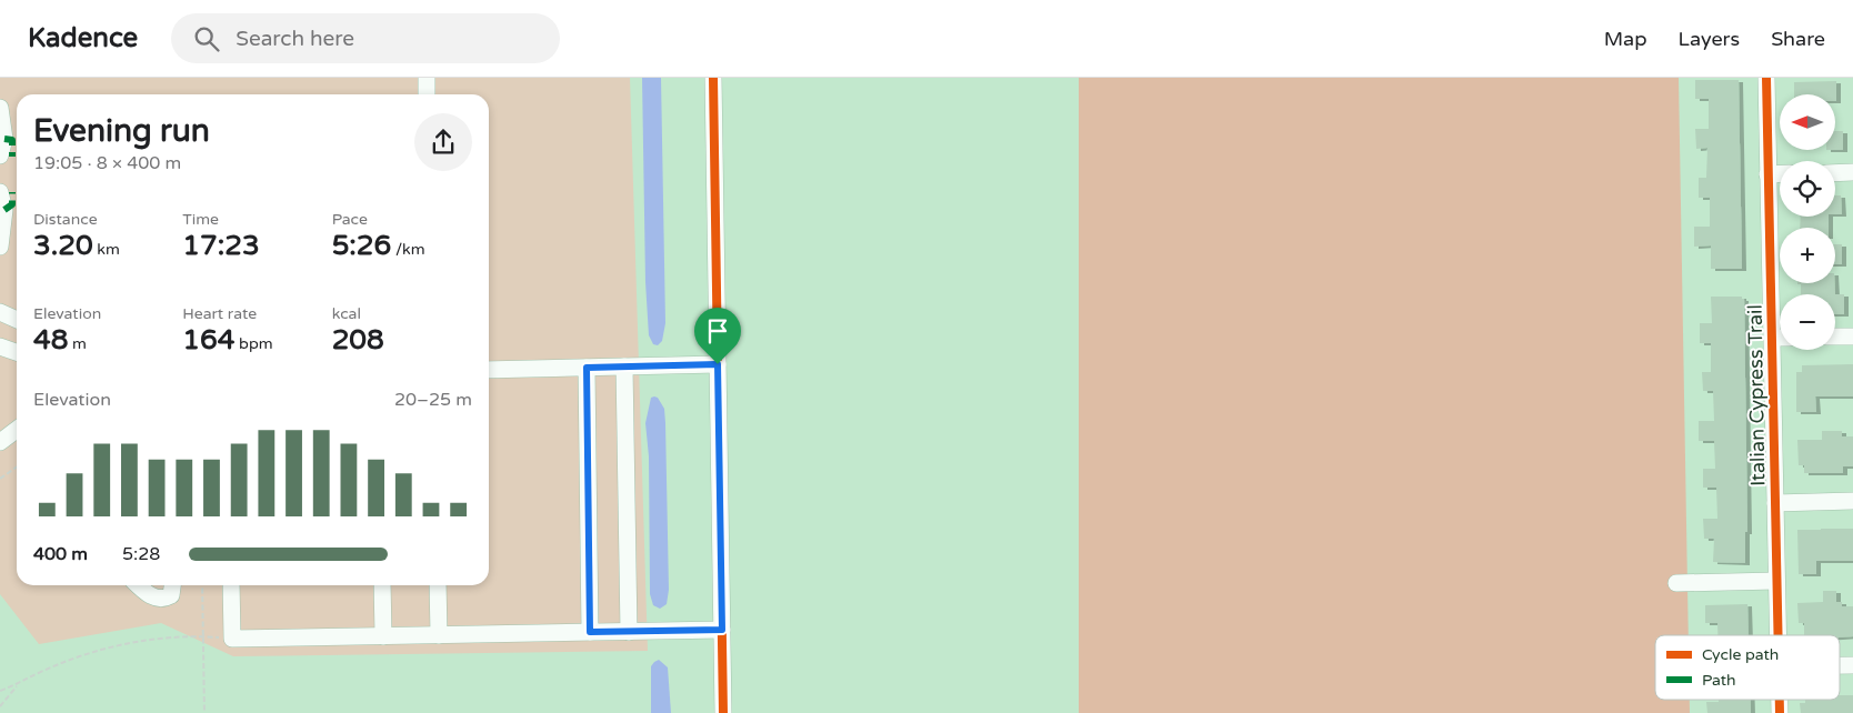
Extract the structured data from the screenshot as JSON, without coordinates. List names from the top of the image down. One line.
{"streets":{"street":["Italian Cypress Trail"]},"legend":["Cycle path","Path"],"north":"left","page":{"header":"Kadence","search":"Search here","nav":["Map","Layers","Share"],"map_buttons":["+","−"],"heading":["Evening run","19:05 · 8 × 400 m"],"stats":[["Distance","3.20 km"],["Time","17:23"],["Pace","5:26 /km"],["Elevation","48 m"],["Heart rate","164 bpm"],["kcal","208"]],"chart":["Elevation","20–25 m"],"list":[{"name":"400 m","note":"5:28"}]}}
